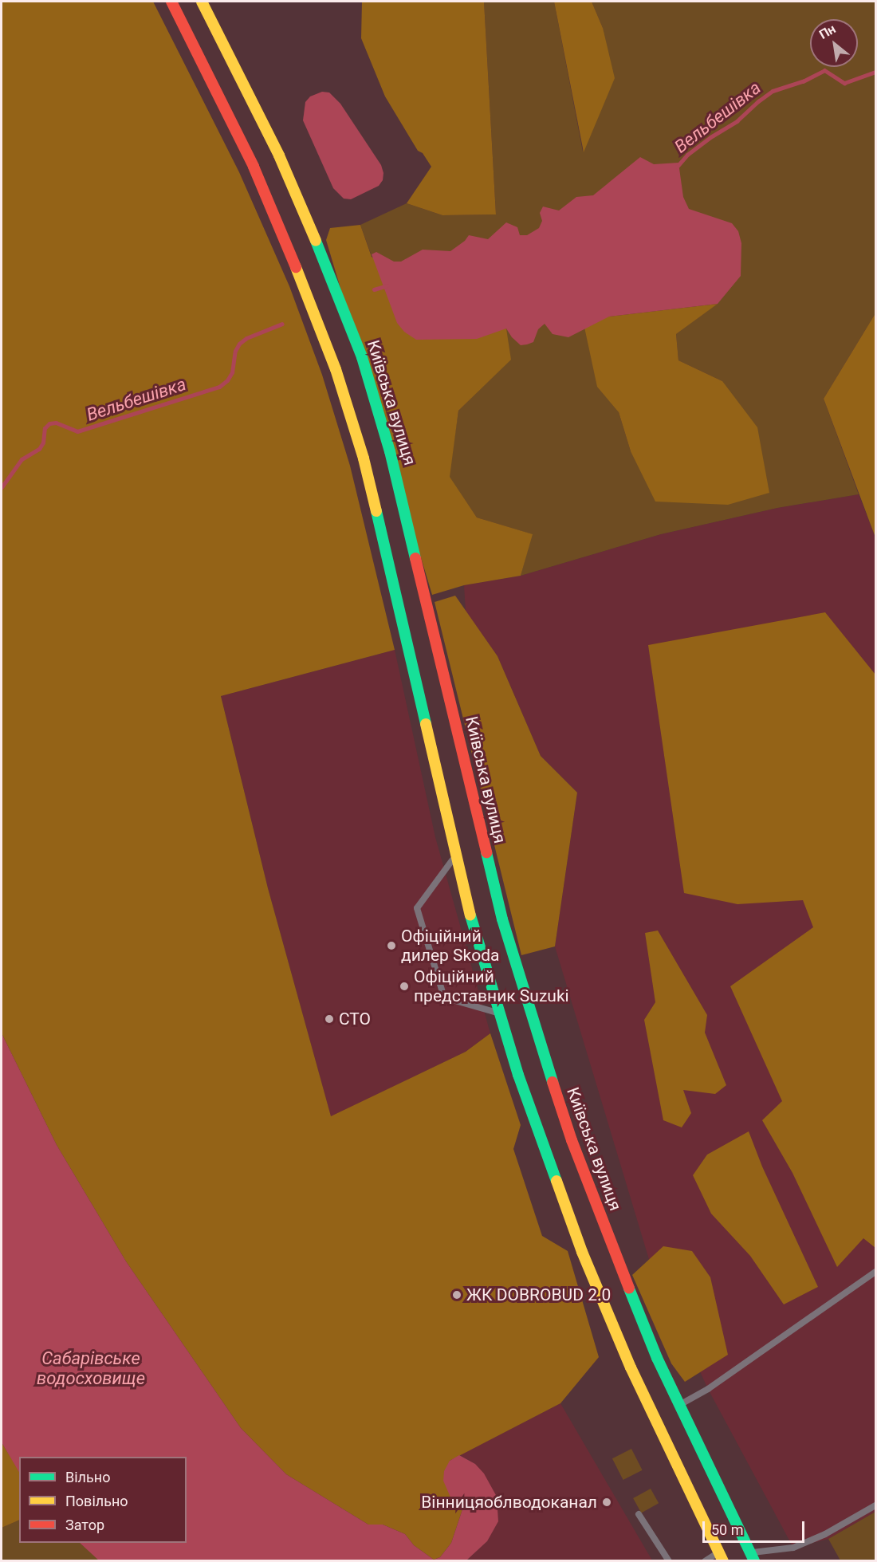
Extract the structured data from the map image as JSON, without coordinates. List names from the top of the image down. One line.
{"streets":{"main road":["Київська вулиця"]},"water":["Вельбешівка","Сабарівське водосховище"],"places":["Офіційний дилер Skoda","Офіційний представник Suzuki","СТО","ЖК DOBROBUD 2.0","Вінницяоблводоканал"],"legend":["Вільно","Повільно","Затор"],"scale_bar":"50 m","north":"top left"}
